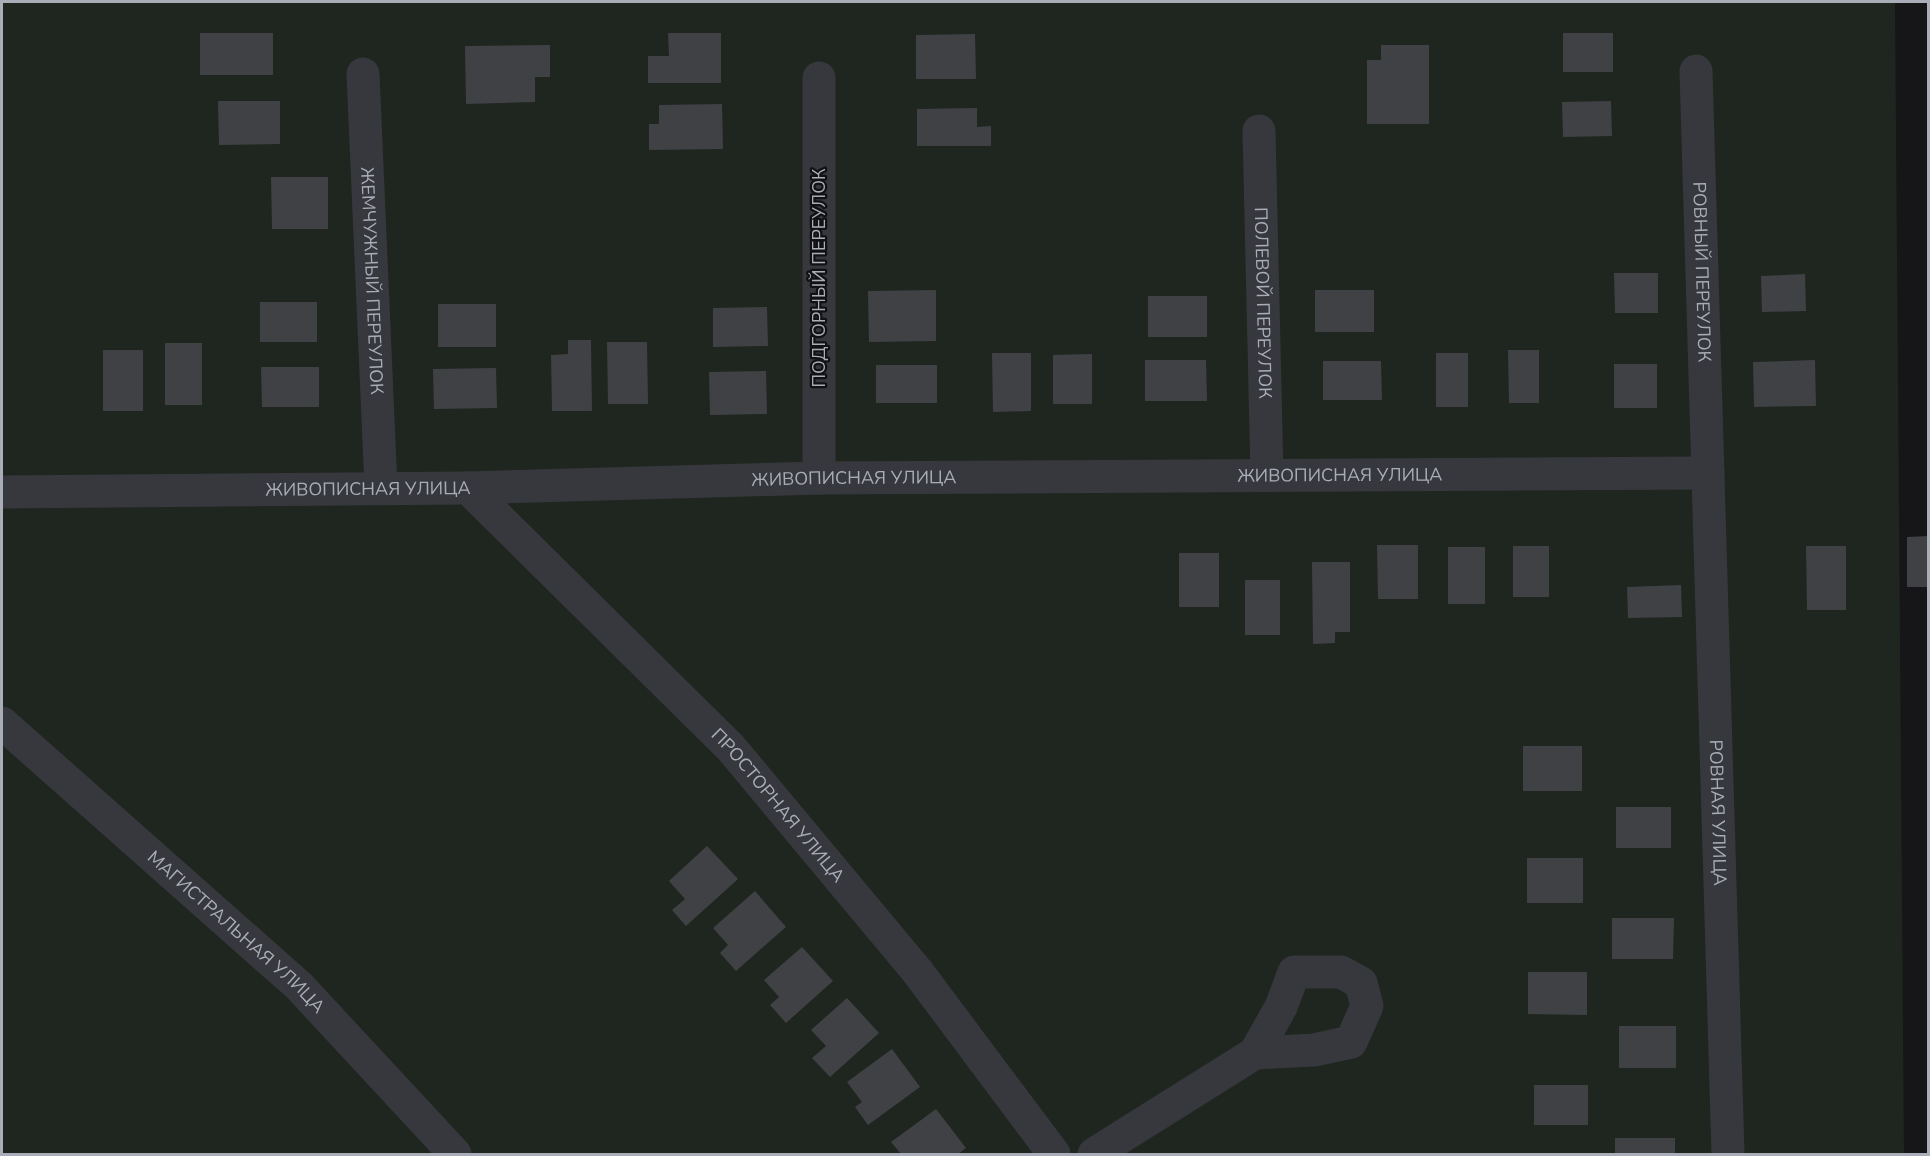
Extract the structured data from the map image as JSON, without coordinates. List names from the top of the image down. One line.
{"streets":{"street":["РОВНЫЙ ПЕРЕУЛОК","ПОДГОРНЫЙ ПЕРЕУЛОК","ЖЕМЧУЖНЫЙ ПЕРЕУЛОК","ПОЛЕВОЙ ПЕРЕУЛОК","ЖИВОПИСНАЯ УЛИЦА","ПРОСТОРНАЯ УЛИЦА","РОВНАЯ УЛИЦА","МАГИСТРАЛЬНАЯ УЛИЦА"]},"crossings":[["РОВНЫЙ ПЕРЕУЛОК","ЖИВОПИСНАЯ УЛИЦА"],["РОВНЫЙ ПЕРЕУЛОК","РОВНАЯ УЛИЦА"],["ПОДГОРНЫЙ ПЕРЕУЛОК","ЖИВОПИСНАЯ УЛИЦА"],["ЖЕМЧУЖНЫЙ ПЕРЕУЛОК","ЖИВОПИСНАЯ УЛИЦА"],["ПОЛЕВОЙ ПЕРЕУЛОК","ЖИВОПИСНАЯ УЛИЦА"],["ЖИВОПИСНАЯ УЛИЦА","ПРОСТОРНАЯ УЛИЦА"],["ЖИВОПИСНАЯ УЛИЦА","РОВНАЯ УЛИЦА"]]}
